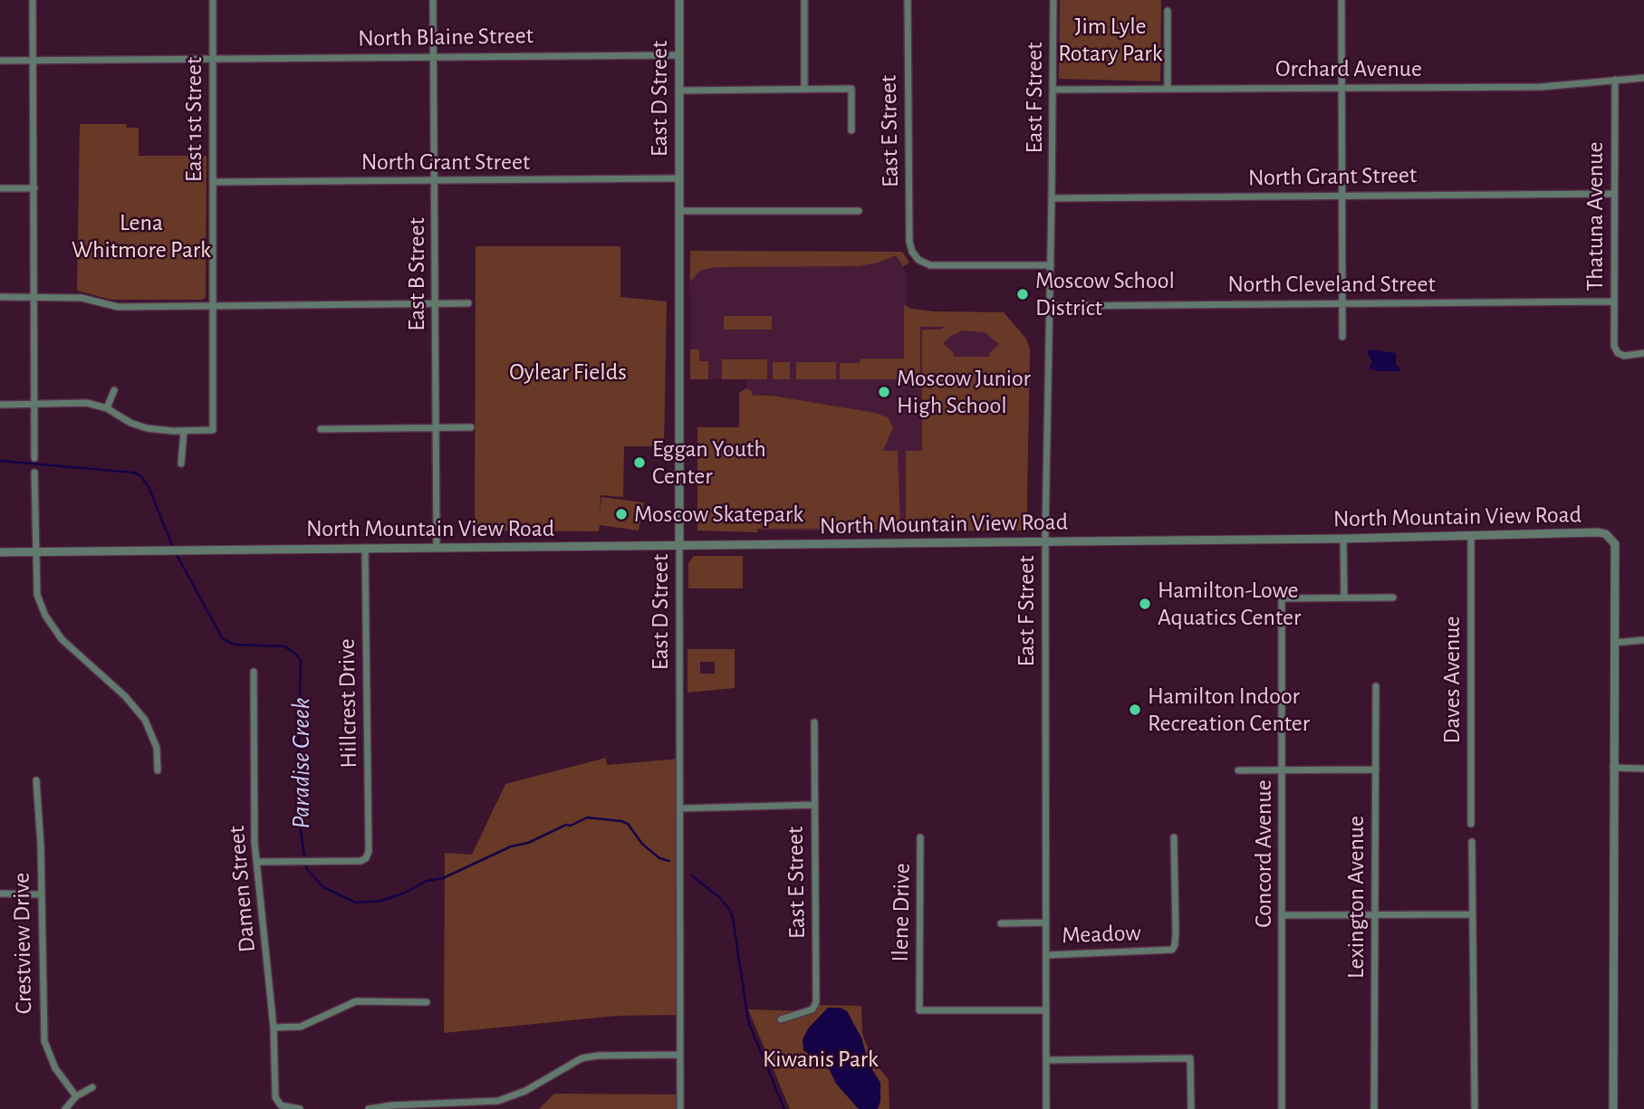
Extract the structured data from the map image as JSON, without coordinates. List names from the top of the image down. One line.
{"streets":{"street":["North Blaine Street","Orchard Avenue","East F Street","East D Street","East 1st Street","East E Street","North Grant Street","Thatuna Avenue","East B Street","North Cleveland Street","North Mountain View Road","Daves Avenue","Hillcrest Drive","Concord Avenue","Damen Street","Lexington Avenue","Ilene Drive","Meadow","Crestview Drive"]},"crossings":[["North Blaine Street","East D Street"],["North Blaine Street","East 1st Street"],["North Blaine Street","East B Street"],["Orchard Avenue","East F Street"],["Orchard Avenue","Thatuna Avenue"],["East F Street","East E Street"],["East F Street","North Grant Street"],["East F Street","North Cleveland Street"],["East F Street","North Mountain View Road"],["East F Street","Ilene Drive"],["East F Street","Meadow"],["East D Street","North Grant Street"],["East D Street","North Mountain View Road"],["East 1st Street","North Grant Street"],["North Grant Street","Thatuna Avenue"],["North Grant Street","East B Street"],["Thatuna Avenue","North Cleveland Street"],["East B Street","North Mountain View Road"],["North Mountain View Road","Daves Avenue"],["North Mountain View Road","Hillcrest Drive"],["Hillcrest Drive","Damen Street"]],"water":["Paradise Creek"],"parks":["Jim Lyle Rotary Park","Lena Whitmore Park","Oylear Fields","Kiwanis Park"],"places":["Moscow School District","Moscow Junior High School","Eggan Youth Center","Moscow Skatepark","Hamilton-Lowe Aquatics Center","Hamilton Indoor Recreation Center"]}
